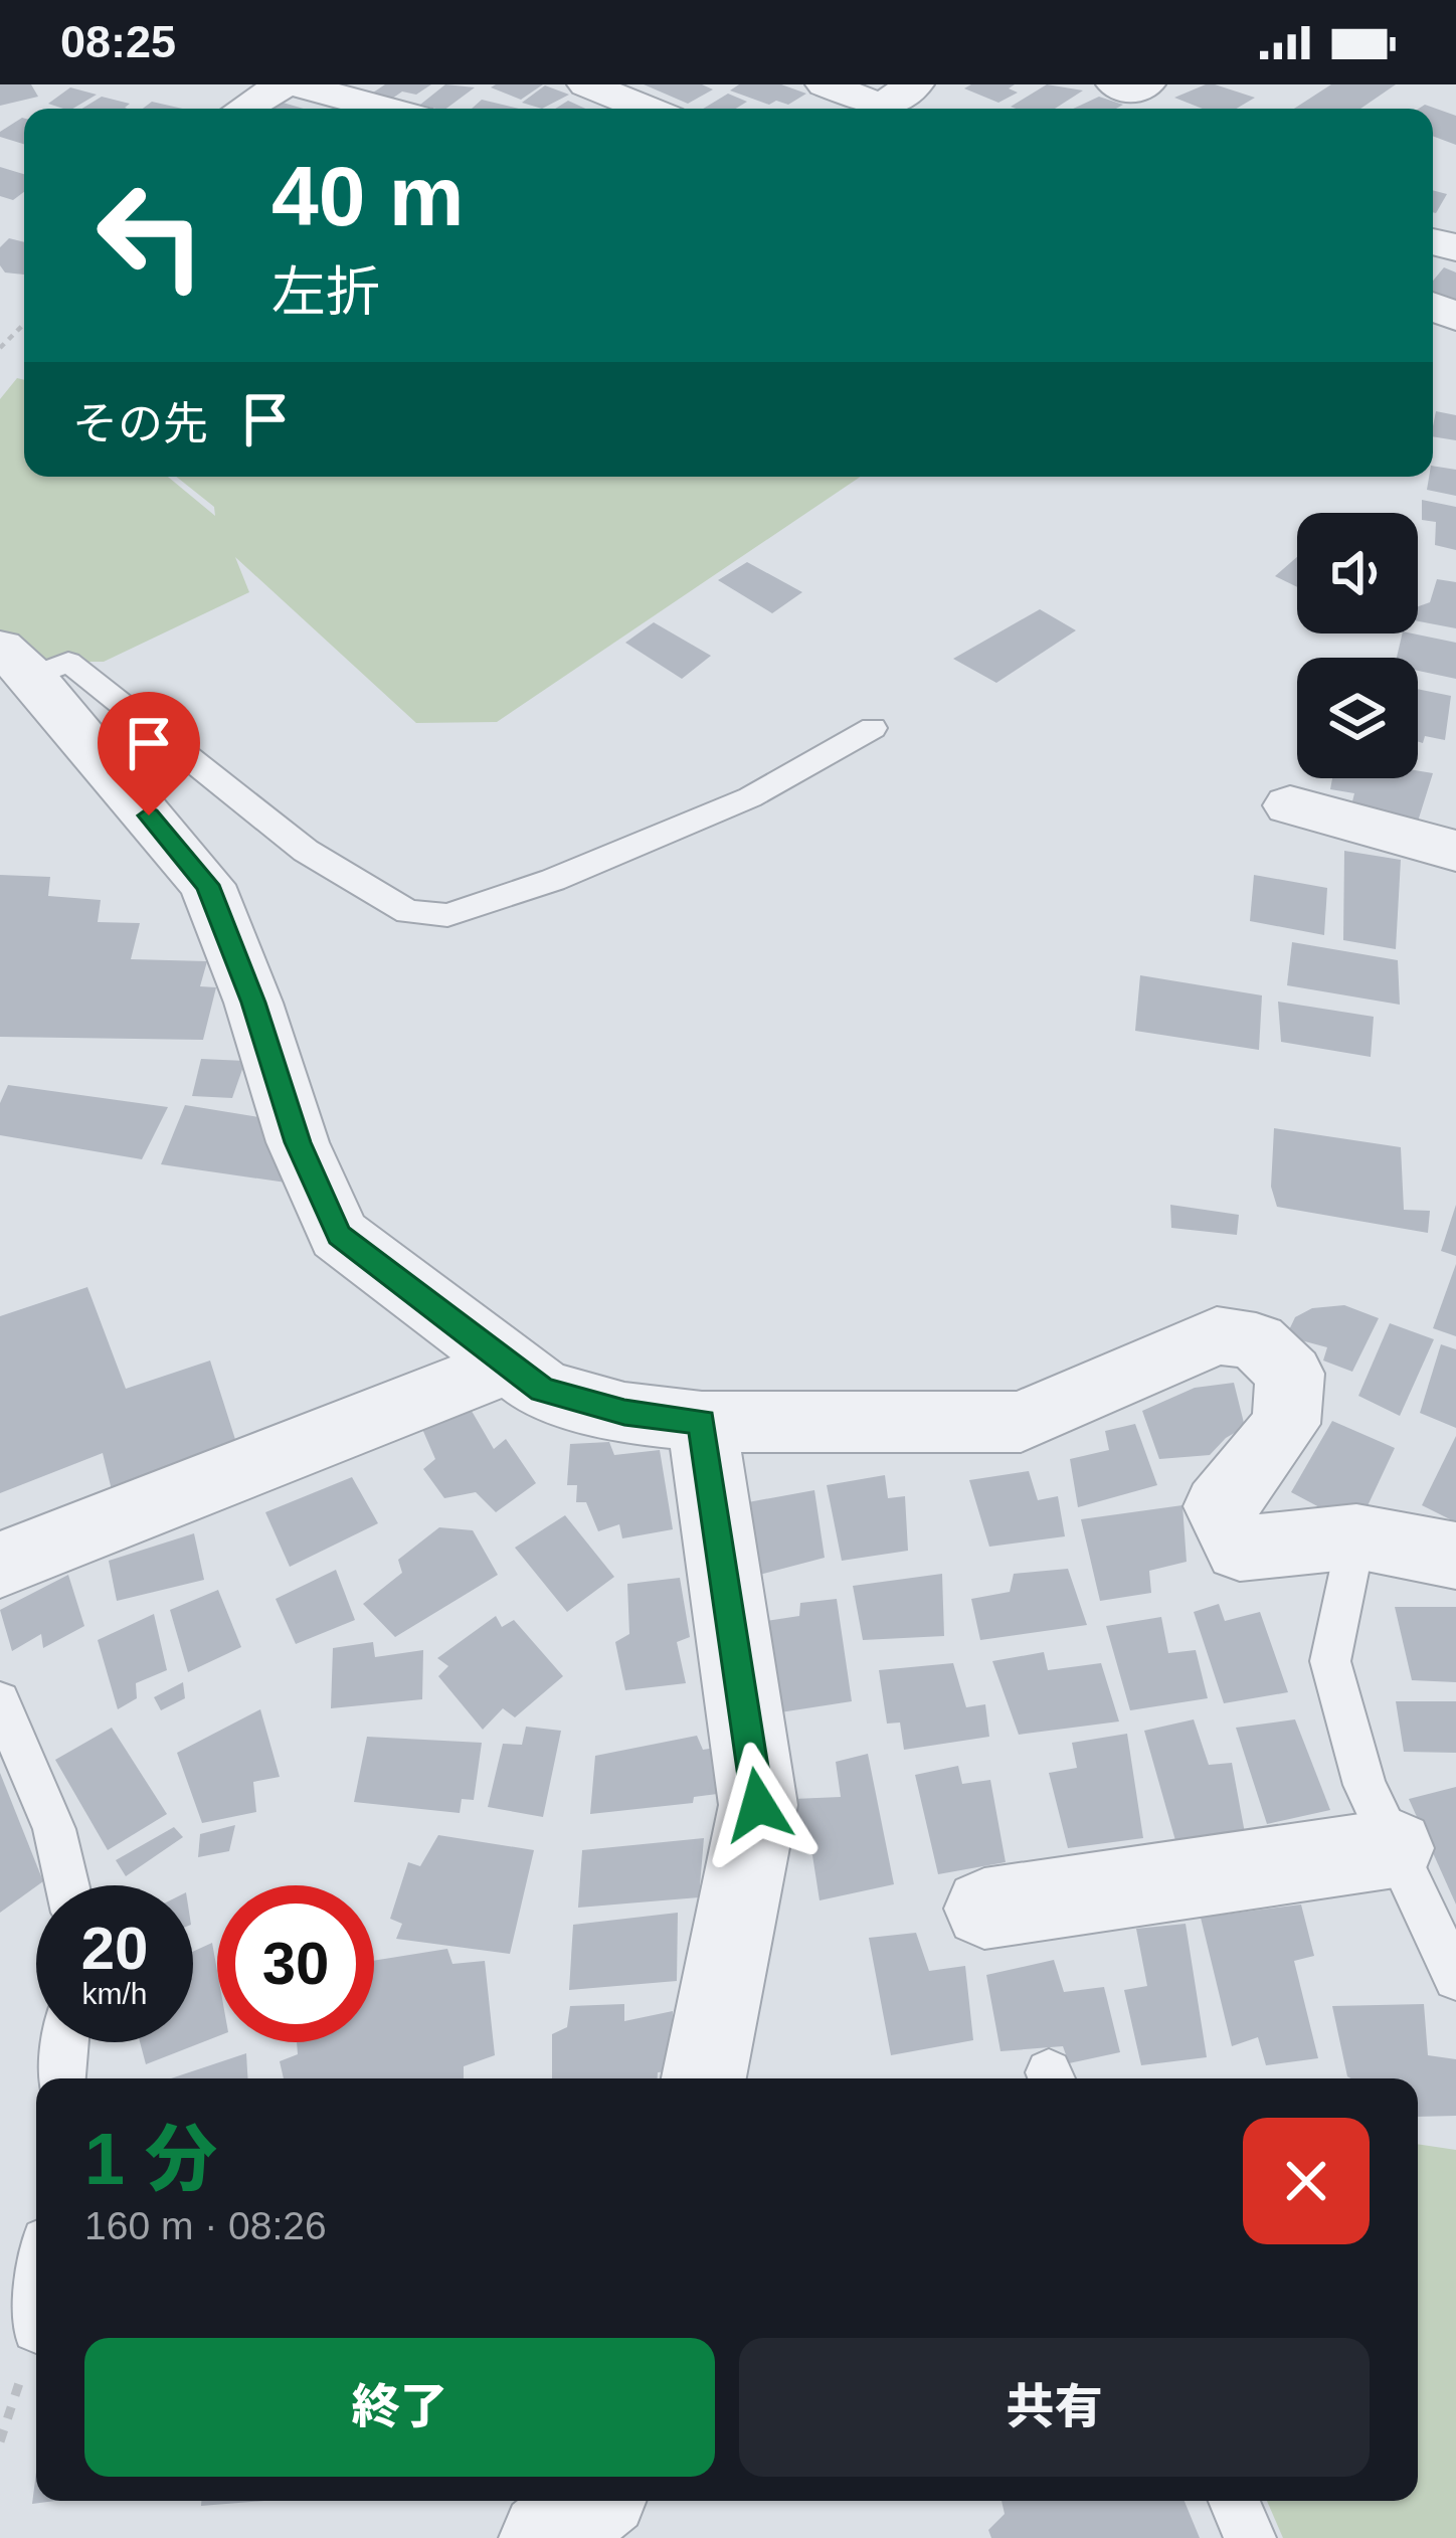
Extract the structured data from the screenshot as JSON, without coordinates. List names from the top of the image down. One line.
{"page":{"status":"08:25","turn":["40 m","左折"],"then":"その先","speed":"20 km/h","limit":"30","heading":["1 分","160 m · 08:26"],"buttons":["終了","共有"]}}
